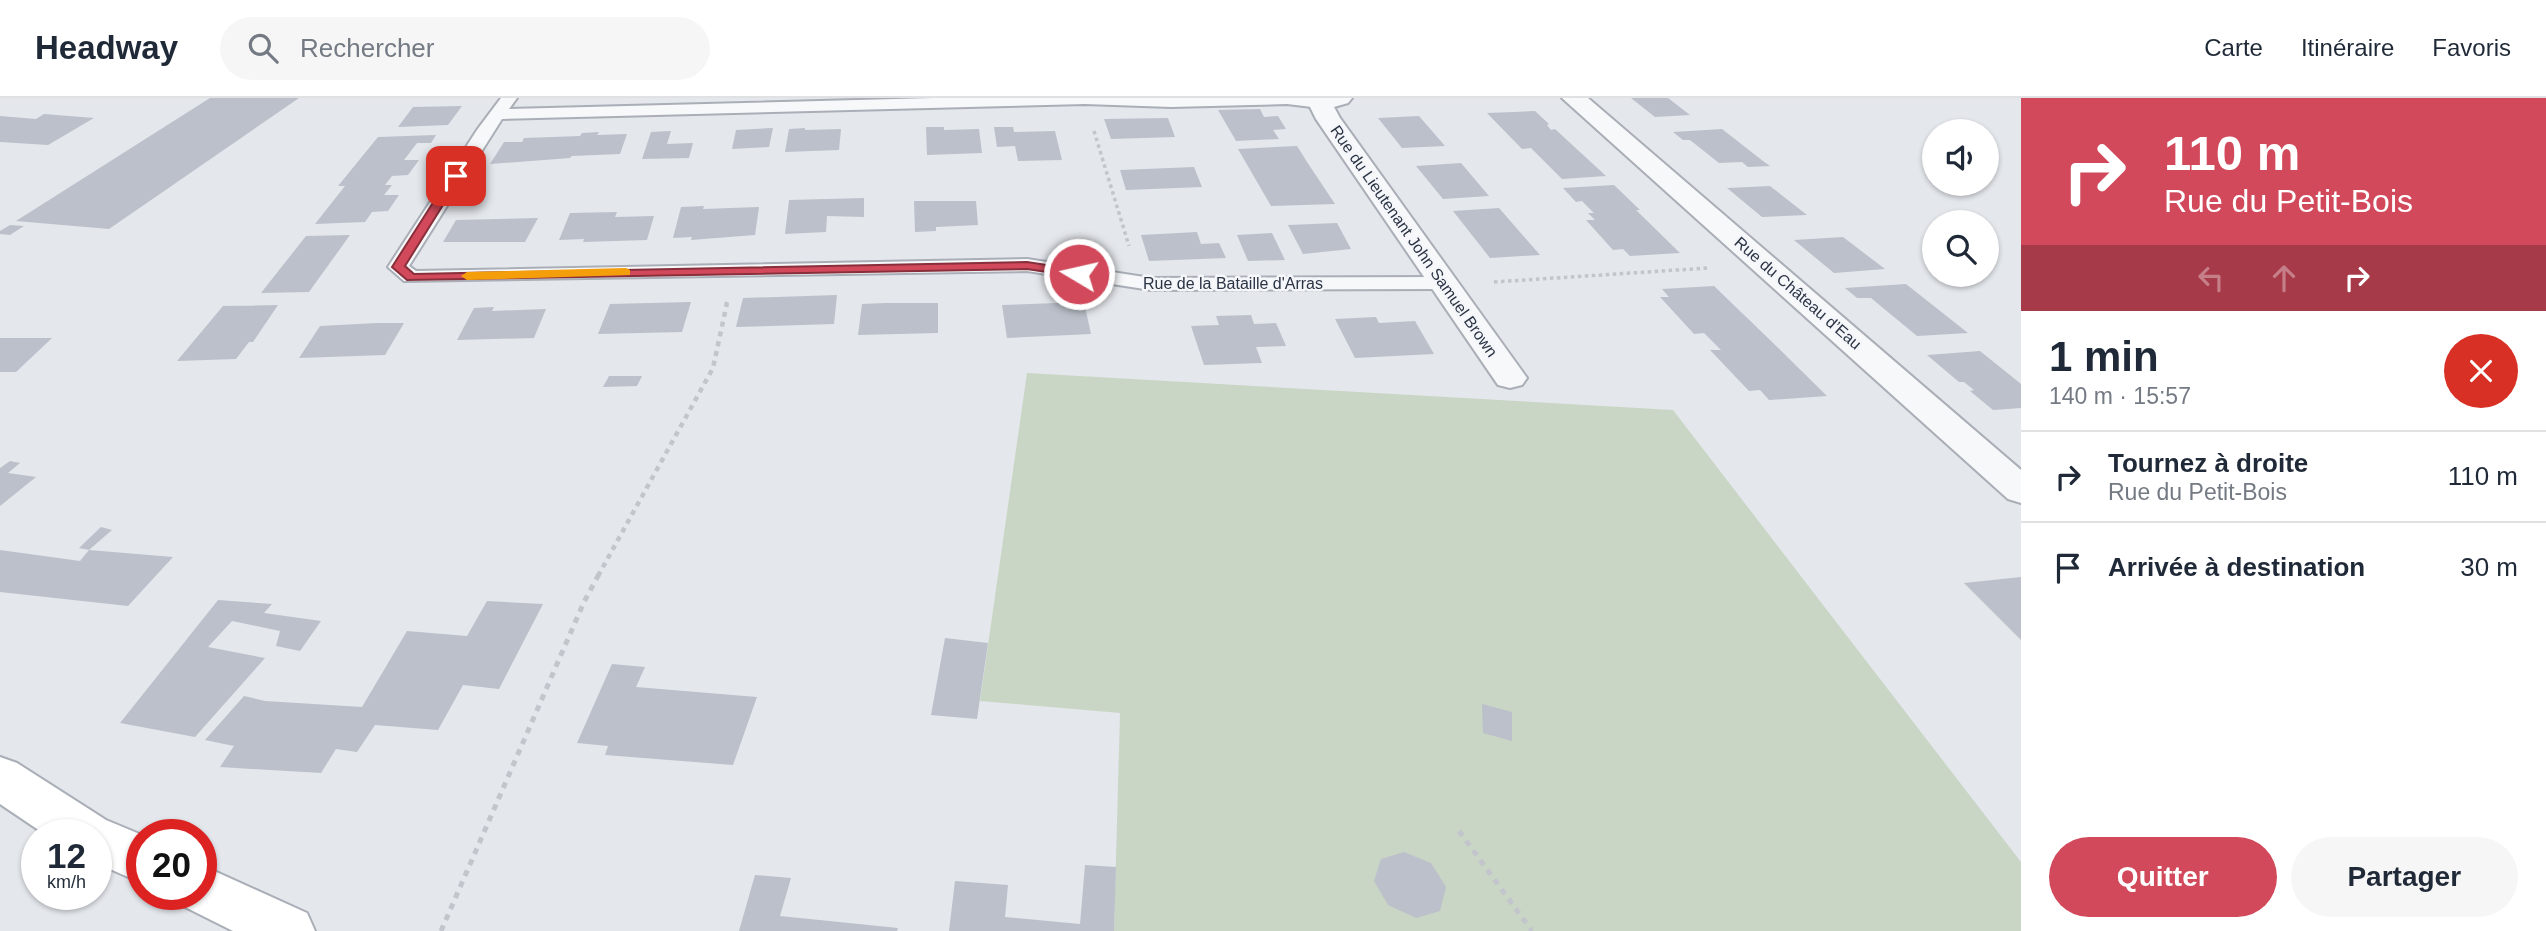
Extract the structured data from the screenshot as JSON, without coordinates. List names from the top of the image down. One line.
{"streets":{"street":["Rue du Lieutenant John Samuel Brown","Rue du Château d’Eau"],"lane":["Rue de la Bataille d'Arras"]},"crossings":[["Rue du Lieutenant John Samuel Brown","Rue de la Bataille d'Arras"]],"page":{"header":"Headway","search":"Rechercher","nav":["Carte","Itinéraire","Favoris"],"turn":["110 m","Rue du Petit-Bois"],"heading":["1 min","140 m · 15:57"],"list":[{"name":"Tournez à droite","note":"Rue du Petit-Bois","value":"110 m"},{"name":"Arrivée à destination","value":"30 m"}],"speed":"12 km/h","limit":"20","buttons":["Quitter","Partager"]}}
